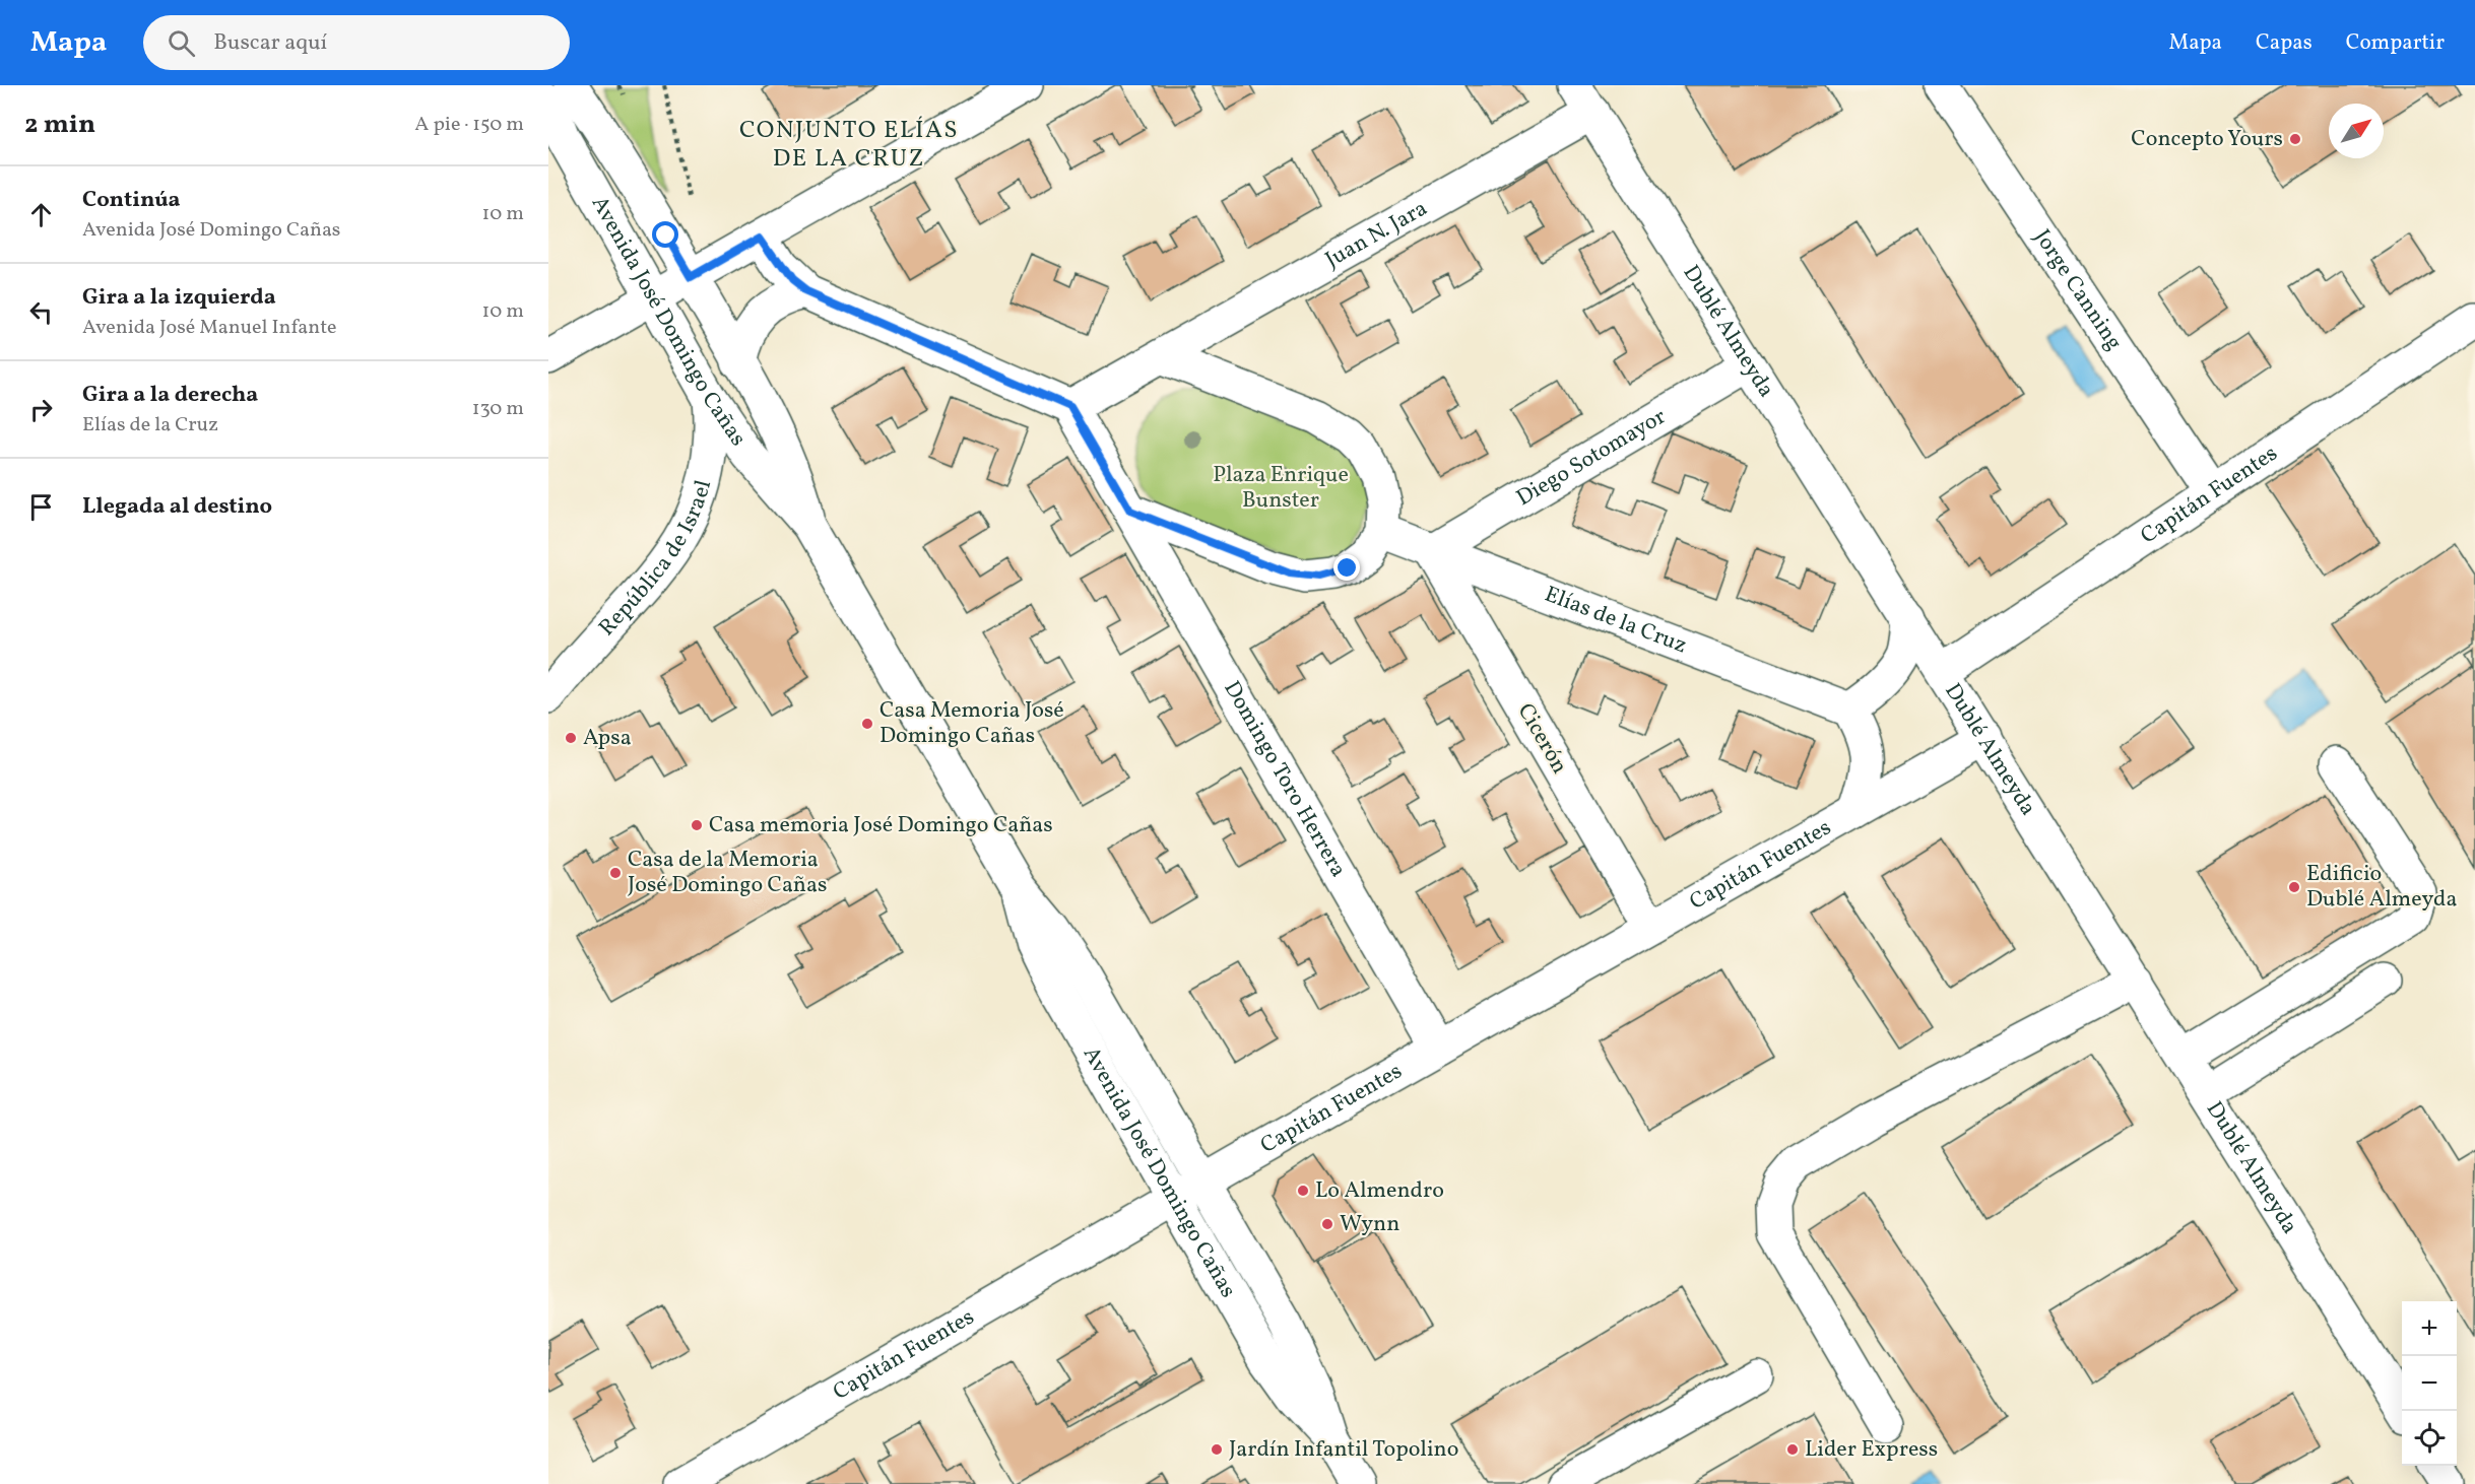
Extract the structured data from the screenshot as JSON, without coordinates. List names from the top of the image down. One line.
{"streets":{"street":["Juan N. Jara","Jorge Canning","Avenida José Domingo Cañas","Dublé Almeyda","Diego Sotomayor","Capitán Fuentes","República de Israel","Elías de la Cruz","Cicerón","Domingo Toro Herrera"]},"crossings":[["Juan N. Jara","Dublé Almeyda"],["Jorge Canning","Capitán Fuentes"],["Avenida José Domingo Cañas","Capitán Fuentes"],["Avenida José Domingo Cañas","República de Israel"],["Dublé Almeyda","Diego Sotomayor"],["Dublé Almeyda","Capitán Fuentes"],["Diego Sotomayor","Elías de la Cruz"],["Diego Sotomayor","Cicerón"],["Capitán Fuentes","Cicerón"],["Capitán Fuentes","Domingo Toro Herrera"],["Elías de la Cruz","Cicerón"]],"districts":["CONJUNTO ELÍAS DE LA CRUZ"],"parks":["Plaza Enrique Bunster"],"places":["Concepto Yours","Casa Memoria José Domingo Cañas","Apsa","Casa memoria José Domingo Cañas","Casa de la Memoria José Domingo Cañas","Edificio Dublé Almeyda","Lo Almendro","Wynn","Jardín Infantil Topolino","Lider Express"],"north":"top right","page":{"header":"Mapa","search":"Buscar aquí","nav":["Mapa","Capas","Compartir"],"heading":["2 min","A pie · 150 m"],"list":[["Continúa","Avenida José Domingo Cañas","10 m"],["Gira a la izquierda","Avenida José Manuel Infante","10 m"],["Gira a la derecha","Elías de la Cruz","130 m"],"Llegada al destino"],"map_buttons":["+","−"]}}
